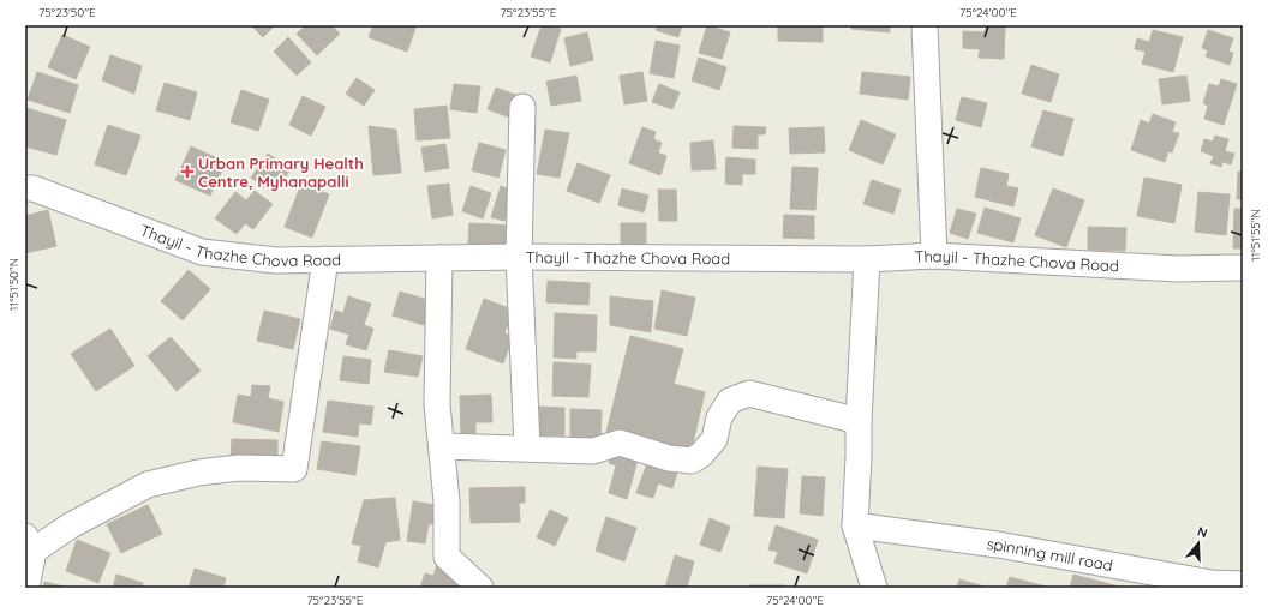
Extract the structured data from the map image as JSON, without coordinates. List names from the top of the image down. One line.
{"streets":{"street":["Thayil - Thazhe Chova Road","spinning mill road"]},"places":{"health":["Urban Primary Health Centre, Myhanapalli"]},"north":"top","coordinates":["75°23'50\"E","75°23'55\"E","75°24'00\"E","11°51'55\"N","11°51'50\"N"]}
